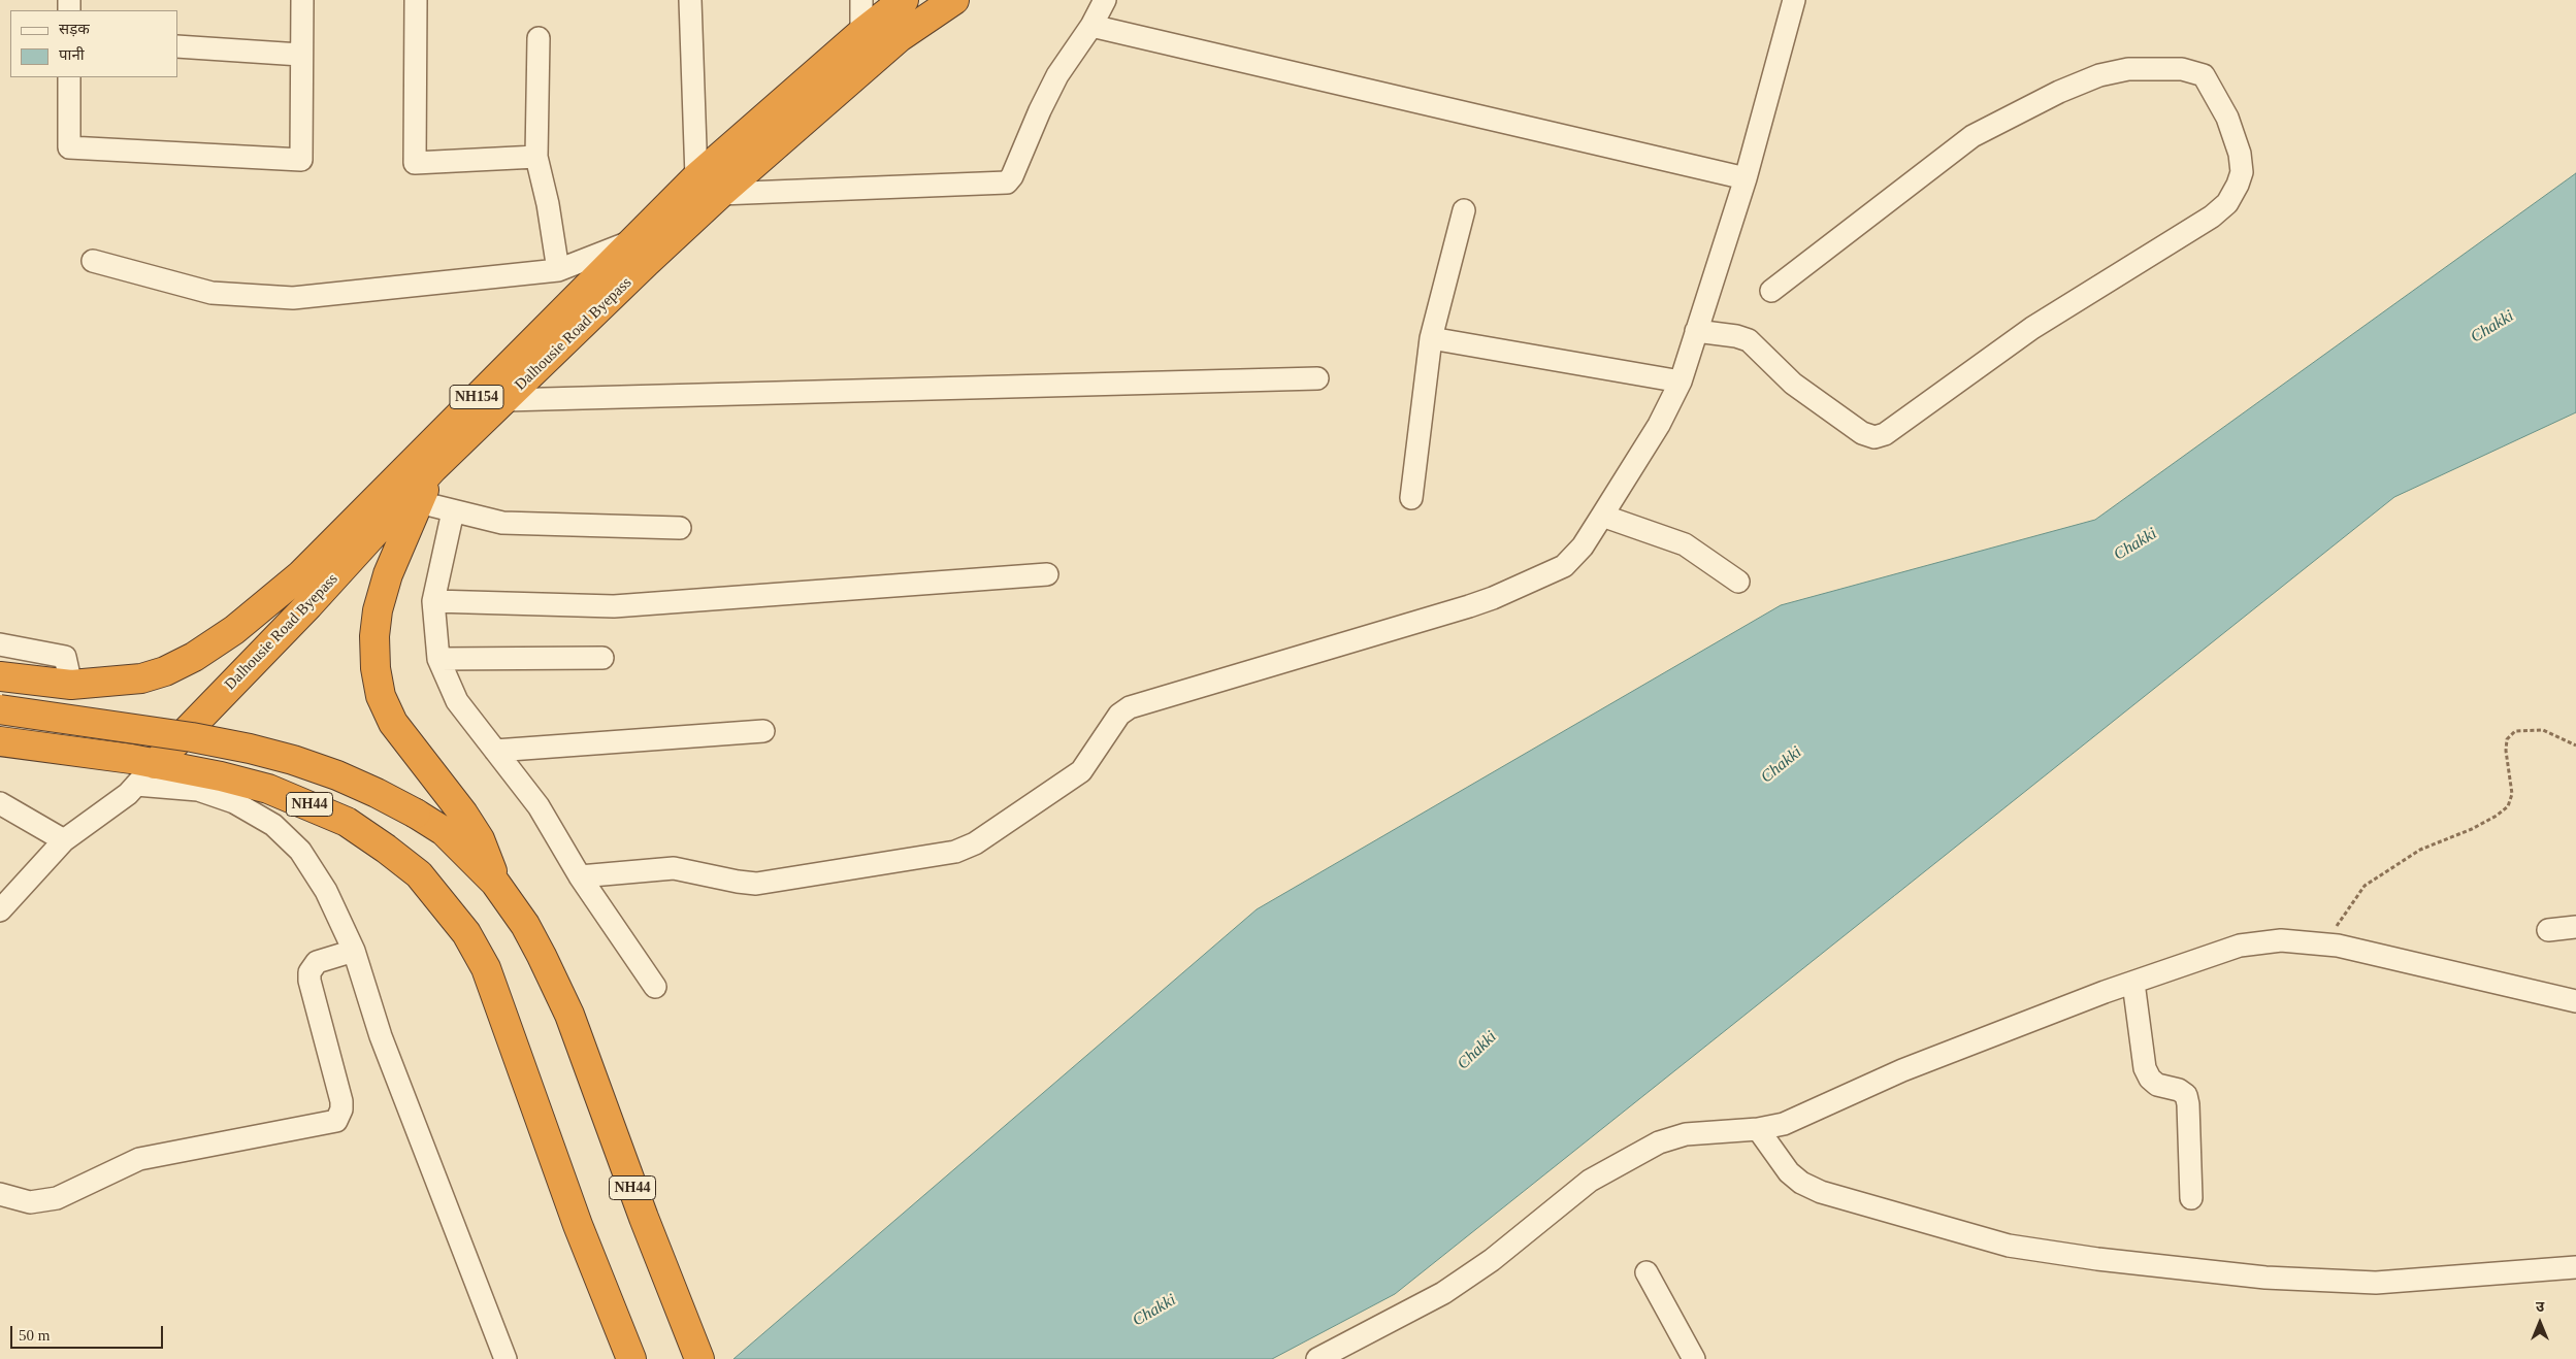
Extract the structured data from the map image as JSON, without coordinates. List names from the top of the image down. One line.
{"streets":{"highway":["Dalhousie Road Byepass","NH154","NH44"]},"crossings":[["Dalhousie Road Byepass","NH44"]],"water":["Chakki"],"legend":["सड़क","पानी"],"scale_bar":"50 m","north":"top"}
